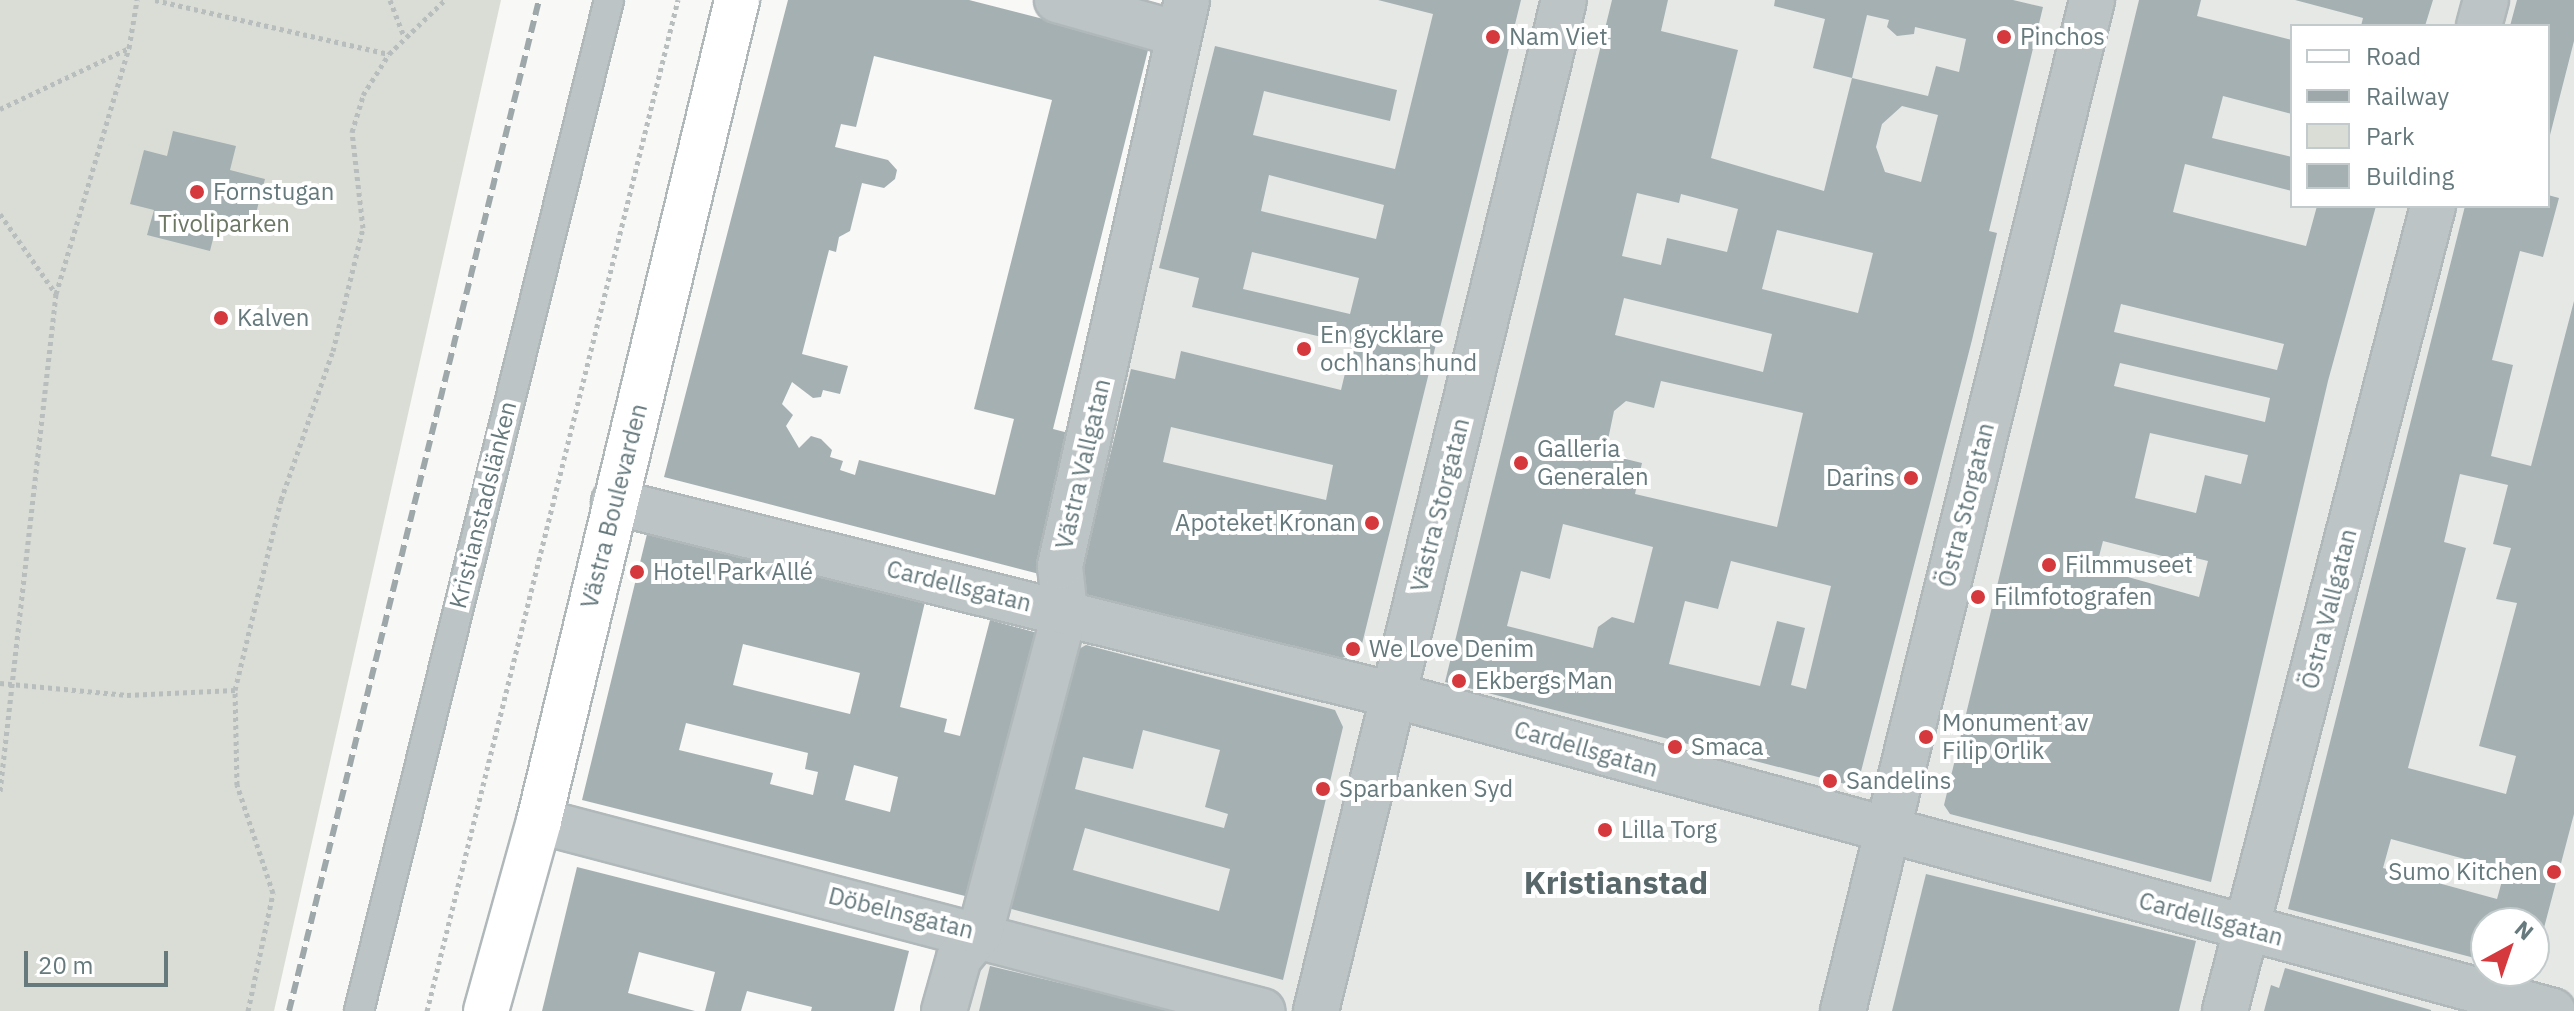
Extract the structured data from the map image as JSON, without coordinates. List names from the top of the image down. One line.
{"streets":{"street":["Västra Vallgatan","Västra Storgatan","Östra Storgatan","Västra Boulevarden","Cardellsgatan","Östra Vallgatan","Döbelnsgatan"],"lane":["Kristianstadslänken"]},"crossings":[["Västra Vallgatan","Cardellsgatan"],["Västra Vallgatan","Döbelnsgatan"],["Västra Storgatan","Cardellsgatan"],["Östra Storgatan","Cardellsgatan"],["Västra Boulevarden","Cardellsgatan"],["Västra Boulevarden","Döbelnsgatan"],["Cardellsgatan","Östra Vallgatan"]],"districts":["Kristianstad"],"parks":["Tivoliparken"],"places":["Nam Viet","Pinchos","Fornstugan","Kalven","En gycklare och hans hund","Galleria Generalen","Darins","Apoteket Kronan","Filmmuseet","Hotel Park Allé","Filmfotografen","We Love Denim","Ekbergs Man","Monument av Filip Orlik","Smaca","Sandelins","Sparbanken Syd","Lilla Torg","Sumo Kitchen"],"legend":["Road","Railway","Park","Building"],"scale_bar":"20 m","north":"top right"}
